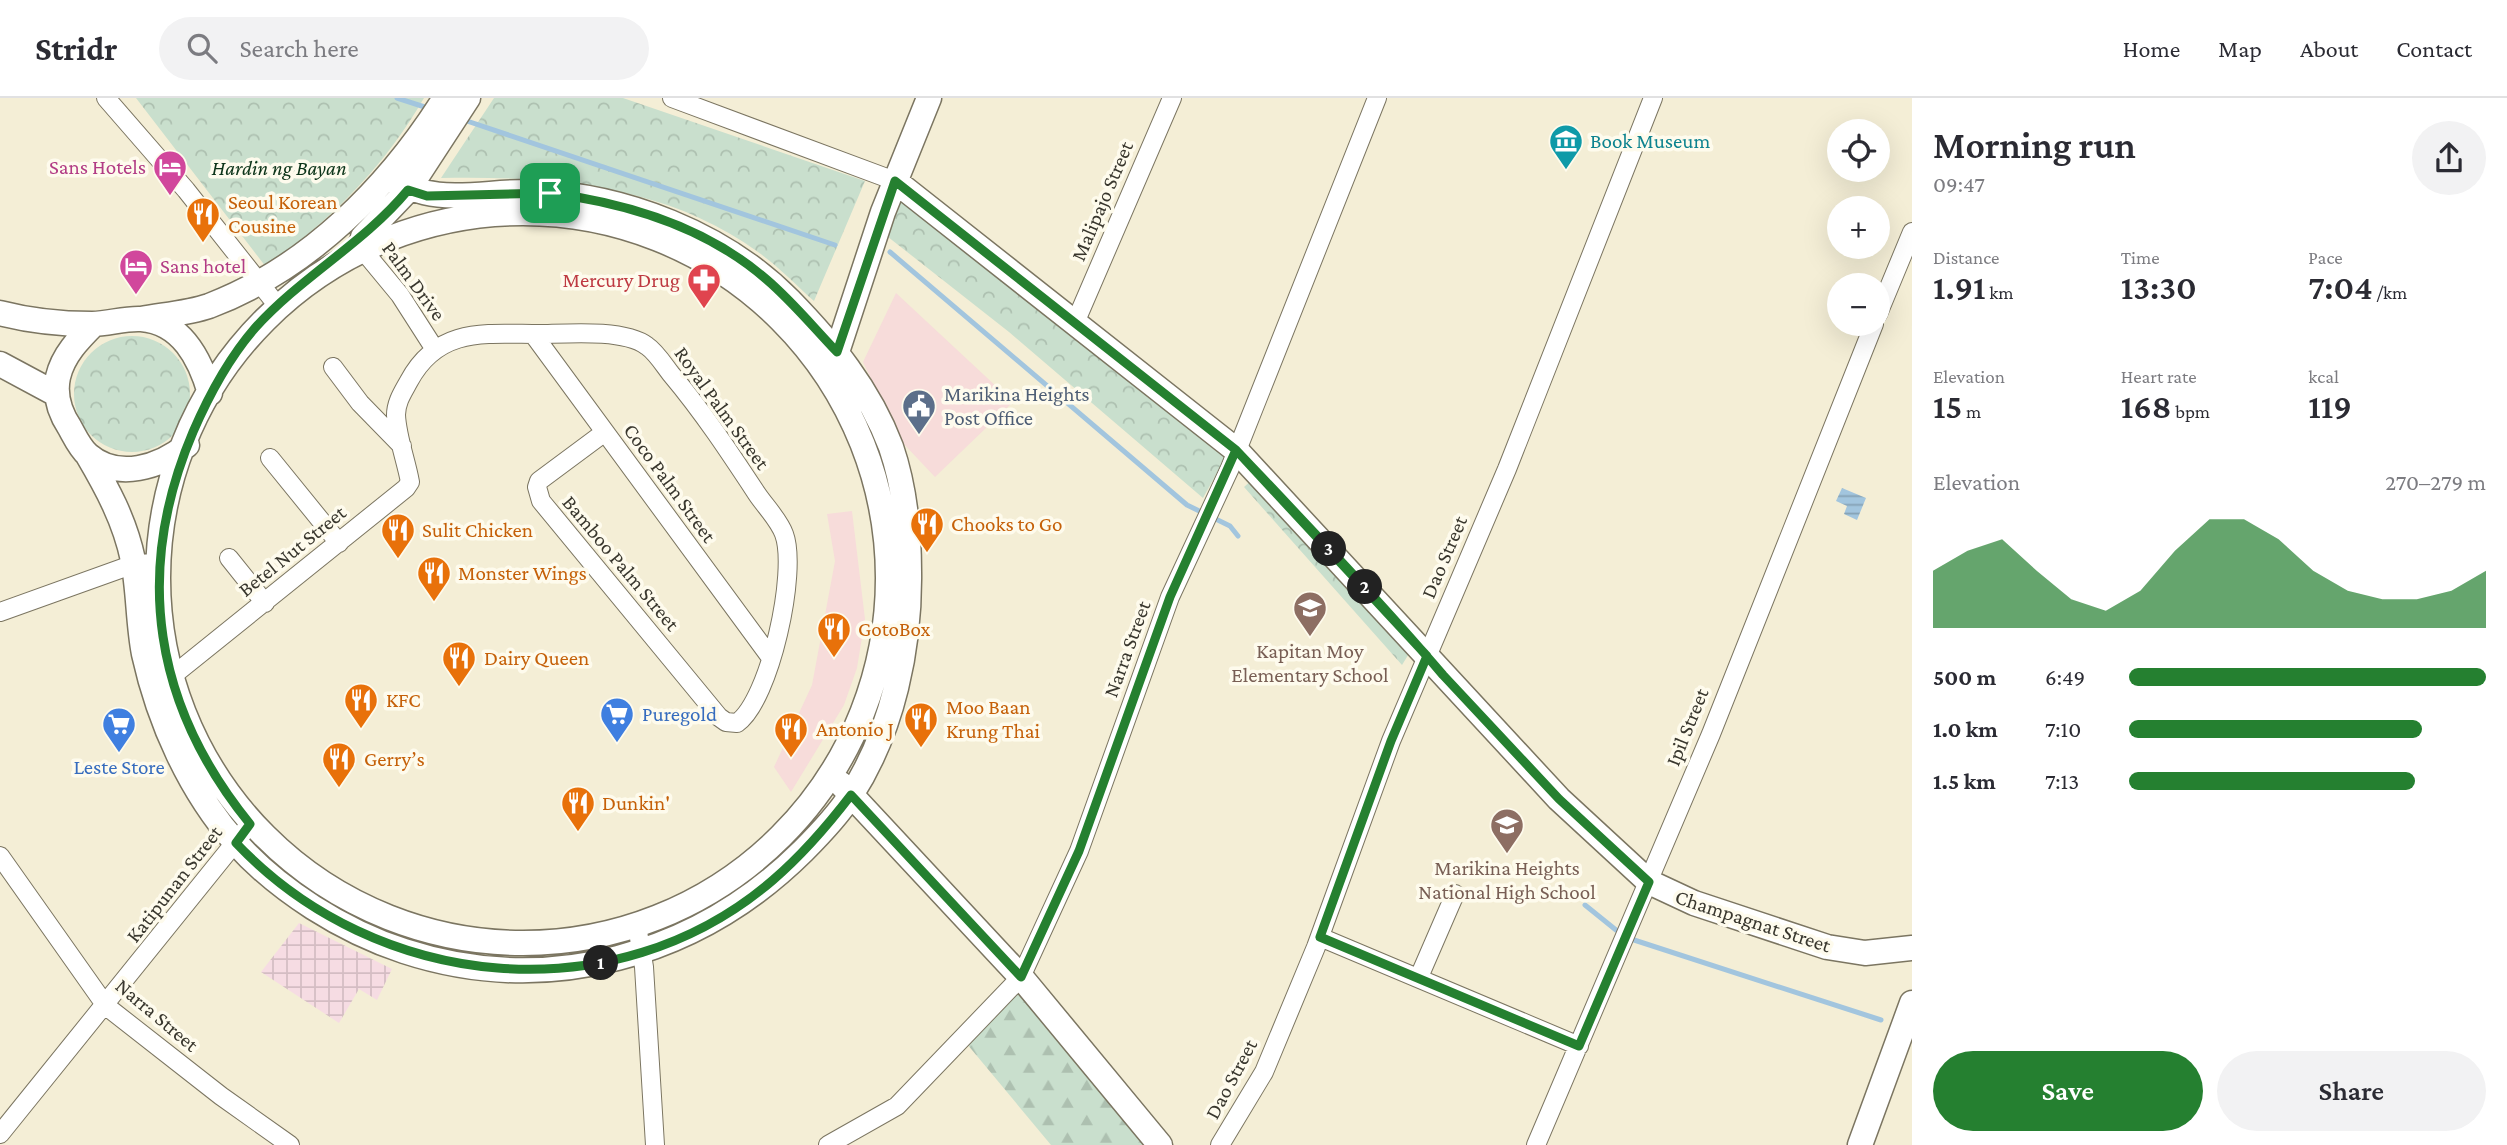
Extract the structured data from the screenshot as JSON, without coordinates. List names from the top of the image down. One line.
{"streets":{"street":["Malipajo Street","Palm Drive","Royal Palm Street","Coco Palm Street","Betel Nut Street","Dao Street","Bamboo Palm Street","Narra Street","Ipil Street","Katipunan Street","Champagnat Street"]},"crossings":[["Malipajo Street","Champagnat Street"],["Palm Drive","Royal Palm Street"],["Royal Palm Street","Coco Palm Street"],["Royal Palm Street","Bamboo Palm Street"],["Coco Palm Street","Bamboo Palm Street"],["Dao Street","Champagnat Street"],["Narra Street","Katipunan Street"],["Narra Street","Champagnat Street"],["Ipil Street","Champagnat Street"]],"parks":["Hardin ng Bayan"],"places":{"museum":["Book Museum"],"hotel":["Sans Hotels","Sans hotel"],"restaurant":["Seoul Korean Cousine","Chooks to Go","Sulit Chicken","Monster Wings","GotoBox","Dairy Queen","KFC","Moo Baan Krung Thai","Antonio J","Gerry’s","Dunkin'"],"pharmacy":["Mercury Drug"],"public building":["Marikina Heights Post Office"],"school or university":["Kapitan Moy Elementary School","Marikina Heights National High School"],"supermarket":["Puregold","Leste Store"]},"page":{"header":"Stridr","search":"Search here","nav":["Home","Map","About","Contact"],"heading":["Morning run","09:47"],"map_buttons":["+","−"],"stats":[["Distance","1.91 km"],["Time","13:30"],["Pace","7:04 /km"],["Elevation","15 m"],["Heart rate","168 bpm"],["kcal","119"]],"chart":["Elevation","270–279 m"],"pins":["3","2","1"],"list":[{"name":"500 m","note":"6:49"},{"name":"1.0 km","note":"7:10"},{"name":"1.5 km","note":"7:13"}],"buttons":["Save","Share"]}}
